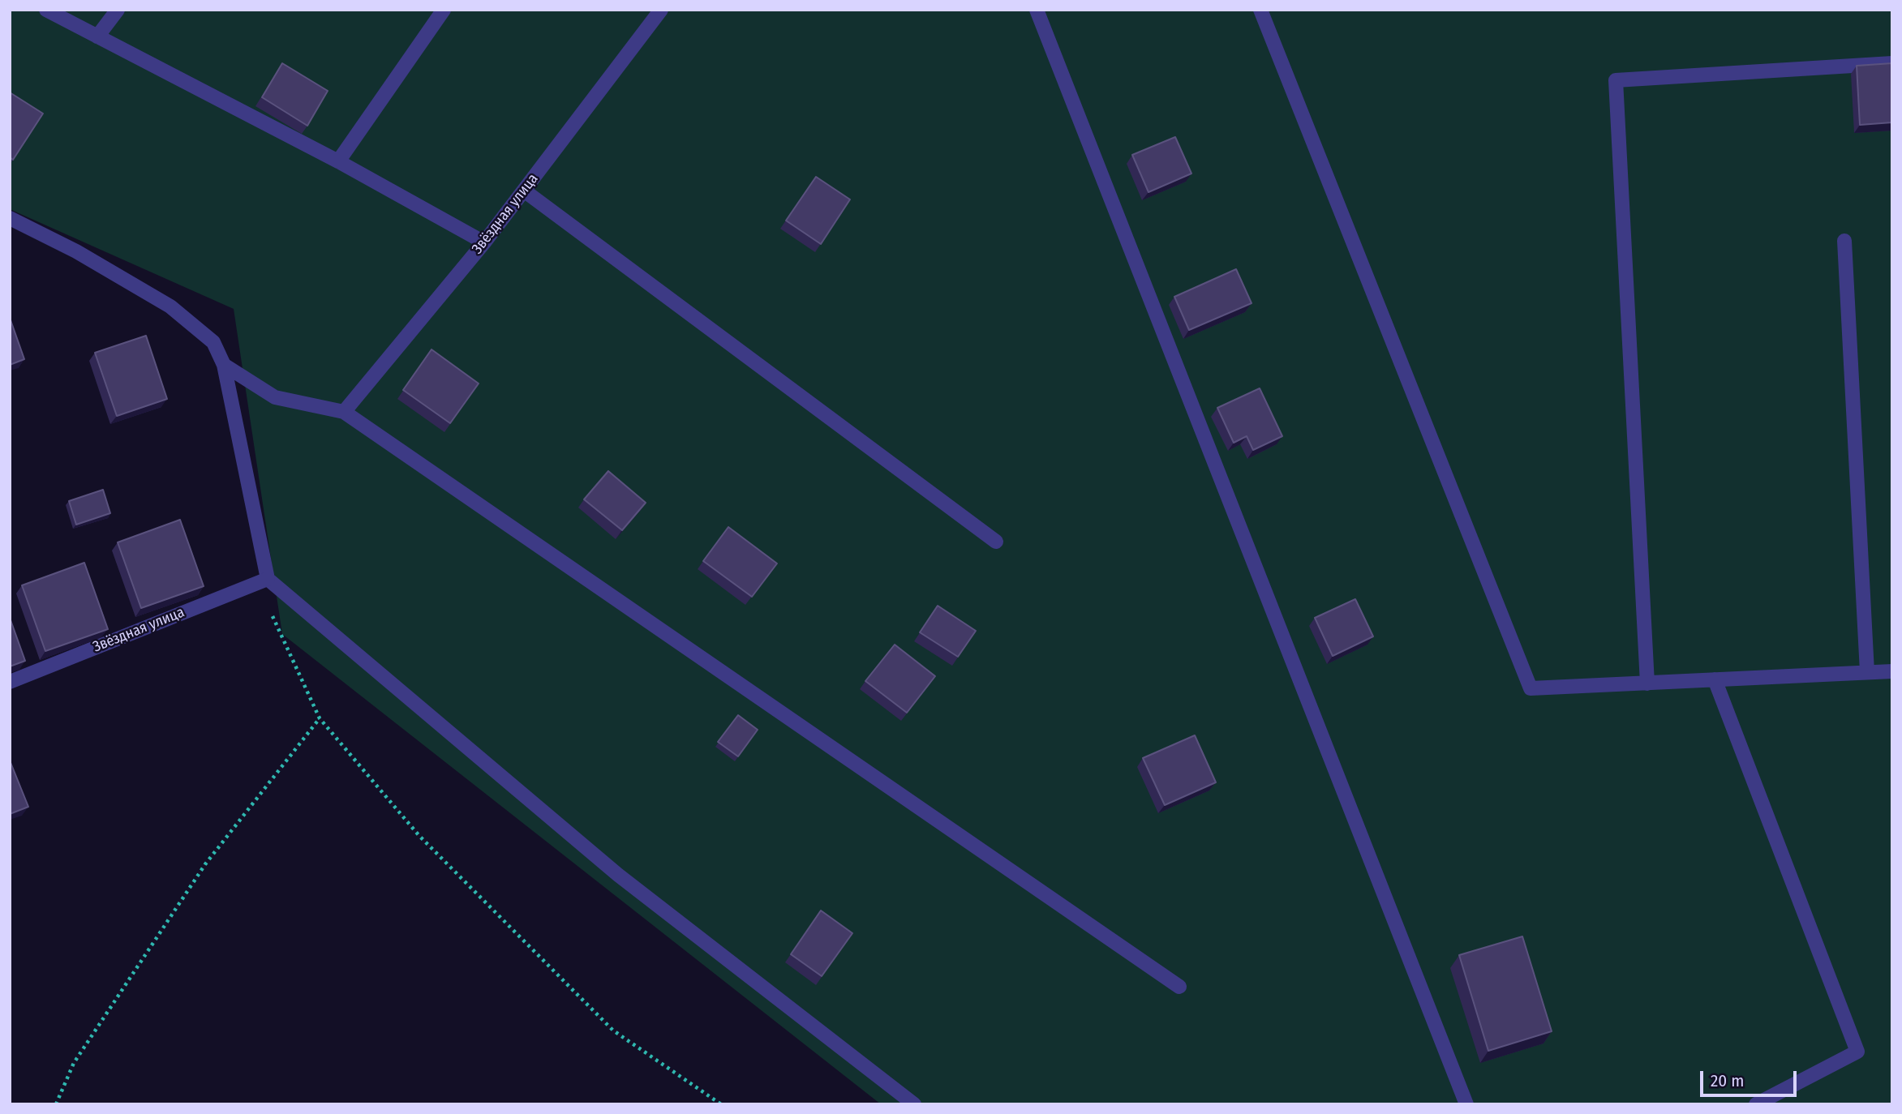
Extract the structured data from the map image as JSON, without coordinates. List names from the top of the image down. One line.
{"streets":{"street":["Звёздная улица"]},"scale_bar":"20 m"}
